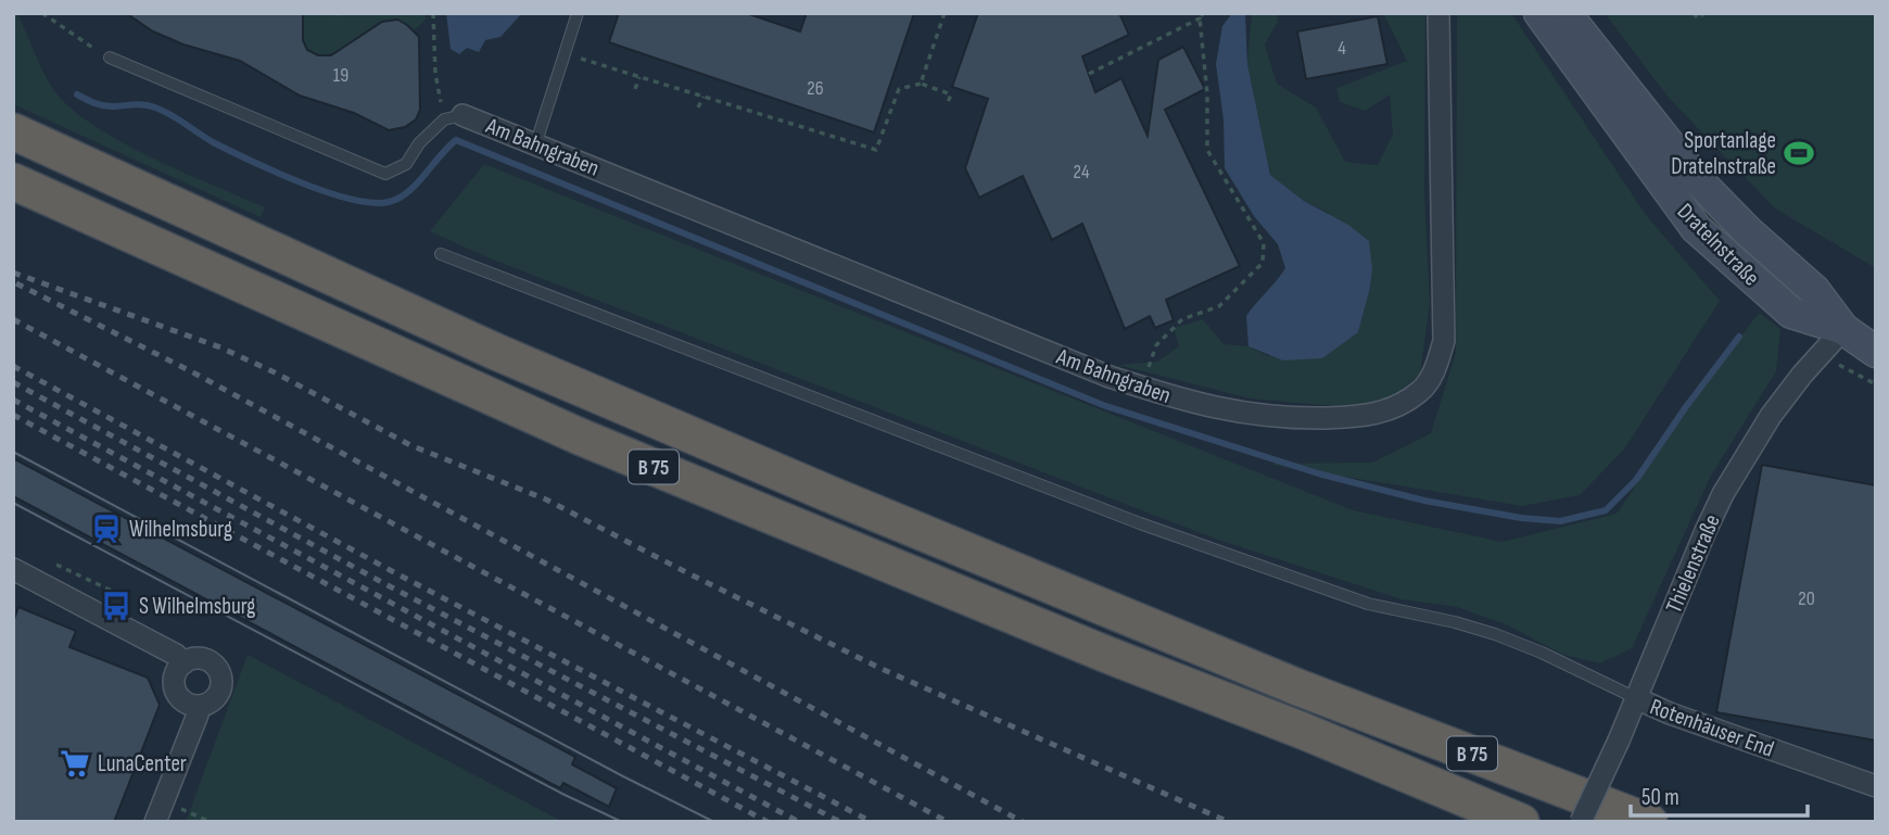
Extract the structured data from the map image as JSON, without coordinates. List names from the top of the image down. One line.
{"streets":{"highway":["B 75"],"main road":["Dratelnstraße"],"street":["Am Bahngraben","Thielenstraße","Rotenhäuser End"]},"crossings":[["Dratelnstraße","Thielenstraße"],["Thielenstraße","Rotenhäuser End"]],"places":{"sports":["Sportanlage Dratelnstraße"],"station":["Wilhelmsburg"],"bus stop":["S Wilhelmsburg"],"supermarket":["LunaCenter"]},"house_numbers":["4","19","26","24","20"],"scale_bar":"50 m"}
